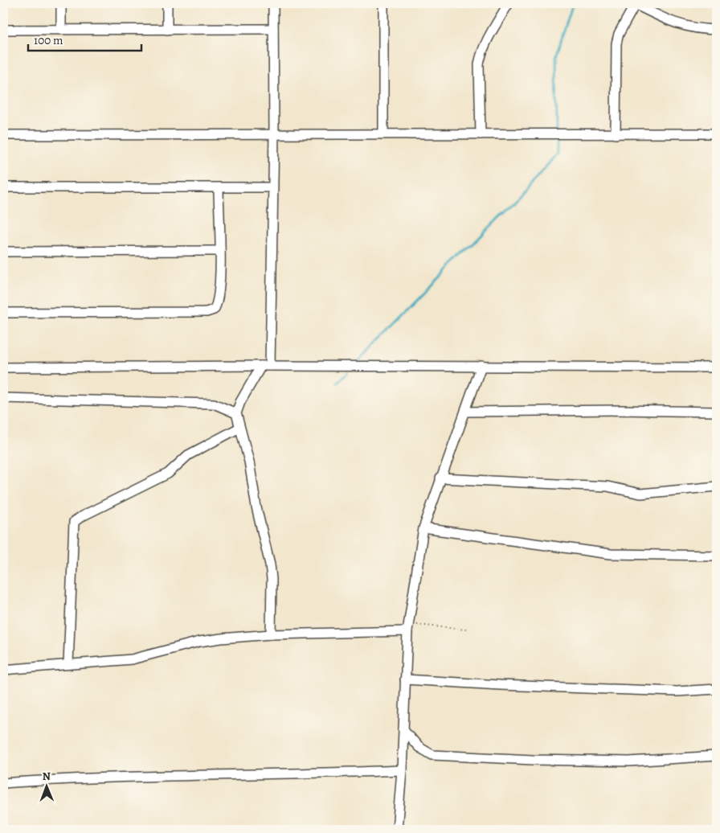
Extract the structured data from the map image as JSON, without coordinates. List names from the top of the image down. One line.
{"scale_bar":"100 m","north":"top"}
